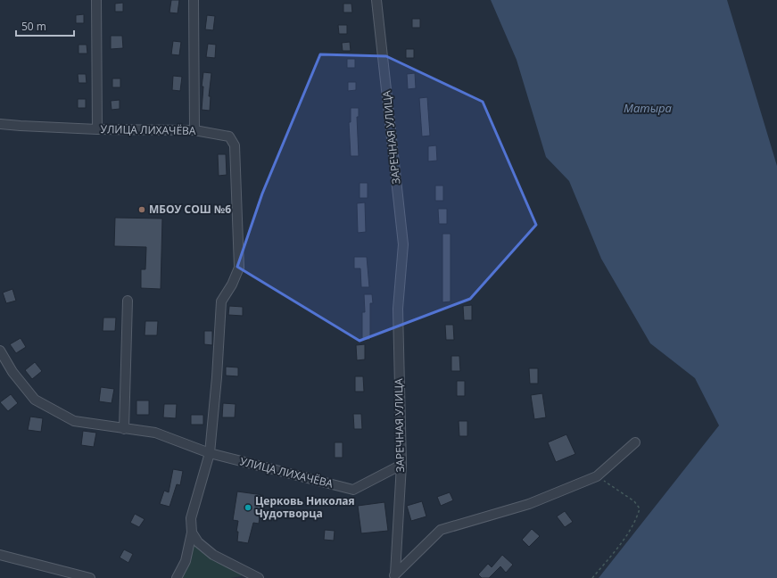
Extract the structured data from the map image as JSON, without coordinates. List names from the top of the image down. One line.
{"streets":{"street":["УЛИЦА ЛИХАЧЁВА","ЗАРЕЧНАЯ УЛИЦА"]},"crossings":[["УЛИЦА ЛИХАЧЁВА","ЗАРЕЧНАЯ УЛИЦА"]],"water":["Матыра"],"places":["МБОУ СОШ №6","Церковь Николая Чудотворца"],"scale_bar":"50 m"}
